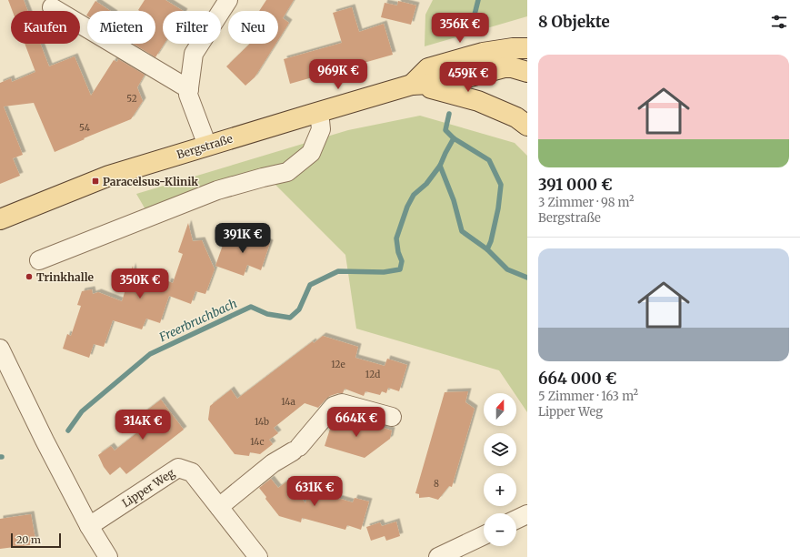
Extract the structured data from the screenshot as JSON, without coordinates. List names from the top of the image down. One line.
{"streets":{"main road":["Bergstraße"],"street":["Lipper Weg"]},"water":["Freerbruchbach"],"places":{"transit":["Paracelsus-Klinik"],"other":["Trinkhalle"]},"house_numbers":["52","54","12e","12d","14a","14b","14c","8"],"scale_bar":"20 m","north":"top","page":{"heading":"8 Objekte","chip":["Kaufen","Mieten","Filter","Neu"],"price":["356K €","969K €","459K €","391K €","350K €","664K €","314K €","631K €"],"list":[{"name":"391 000 €","note":"3 Zimmer · 98 m² · Bergstraße"},{"name":"664 000 €","note":"5 Zimmer · 163 m² · Lipper Weg"}],"map_buttons":["+","−"],"scale":"20 m"}}
